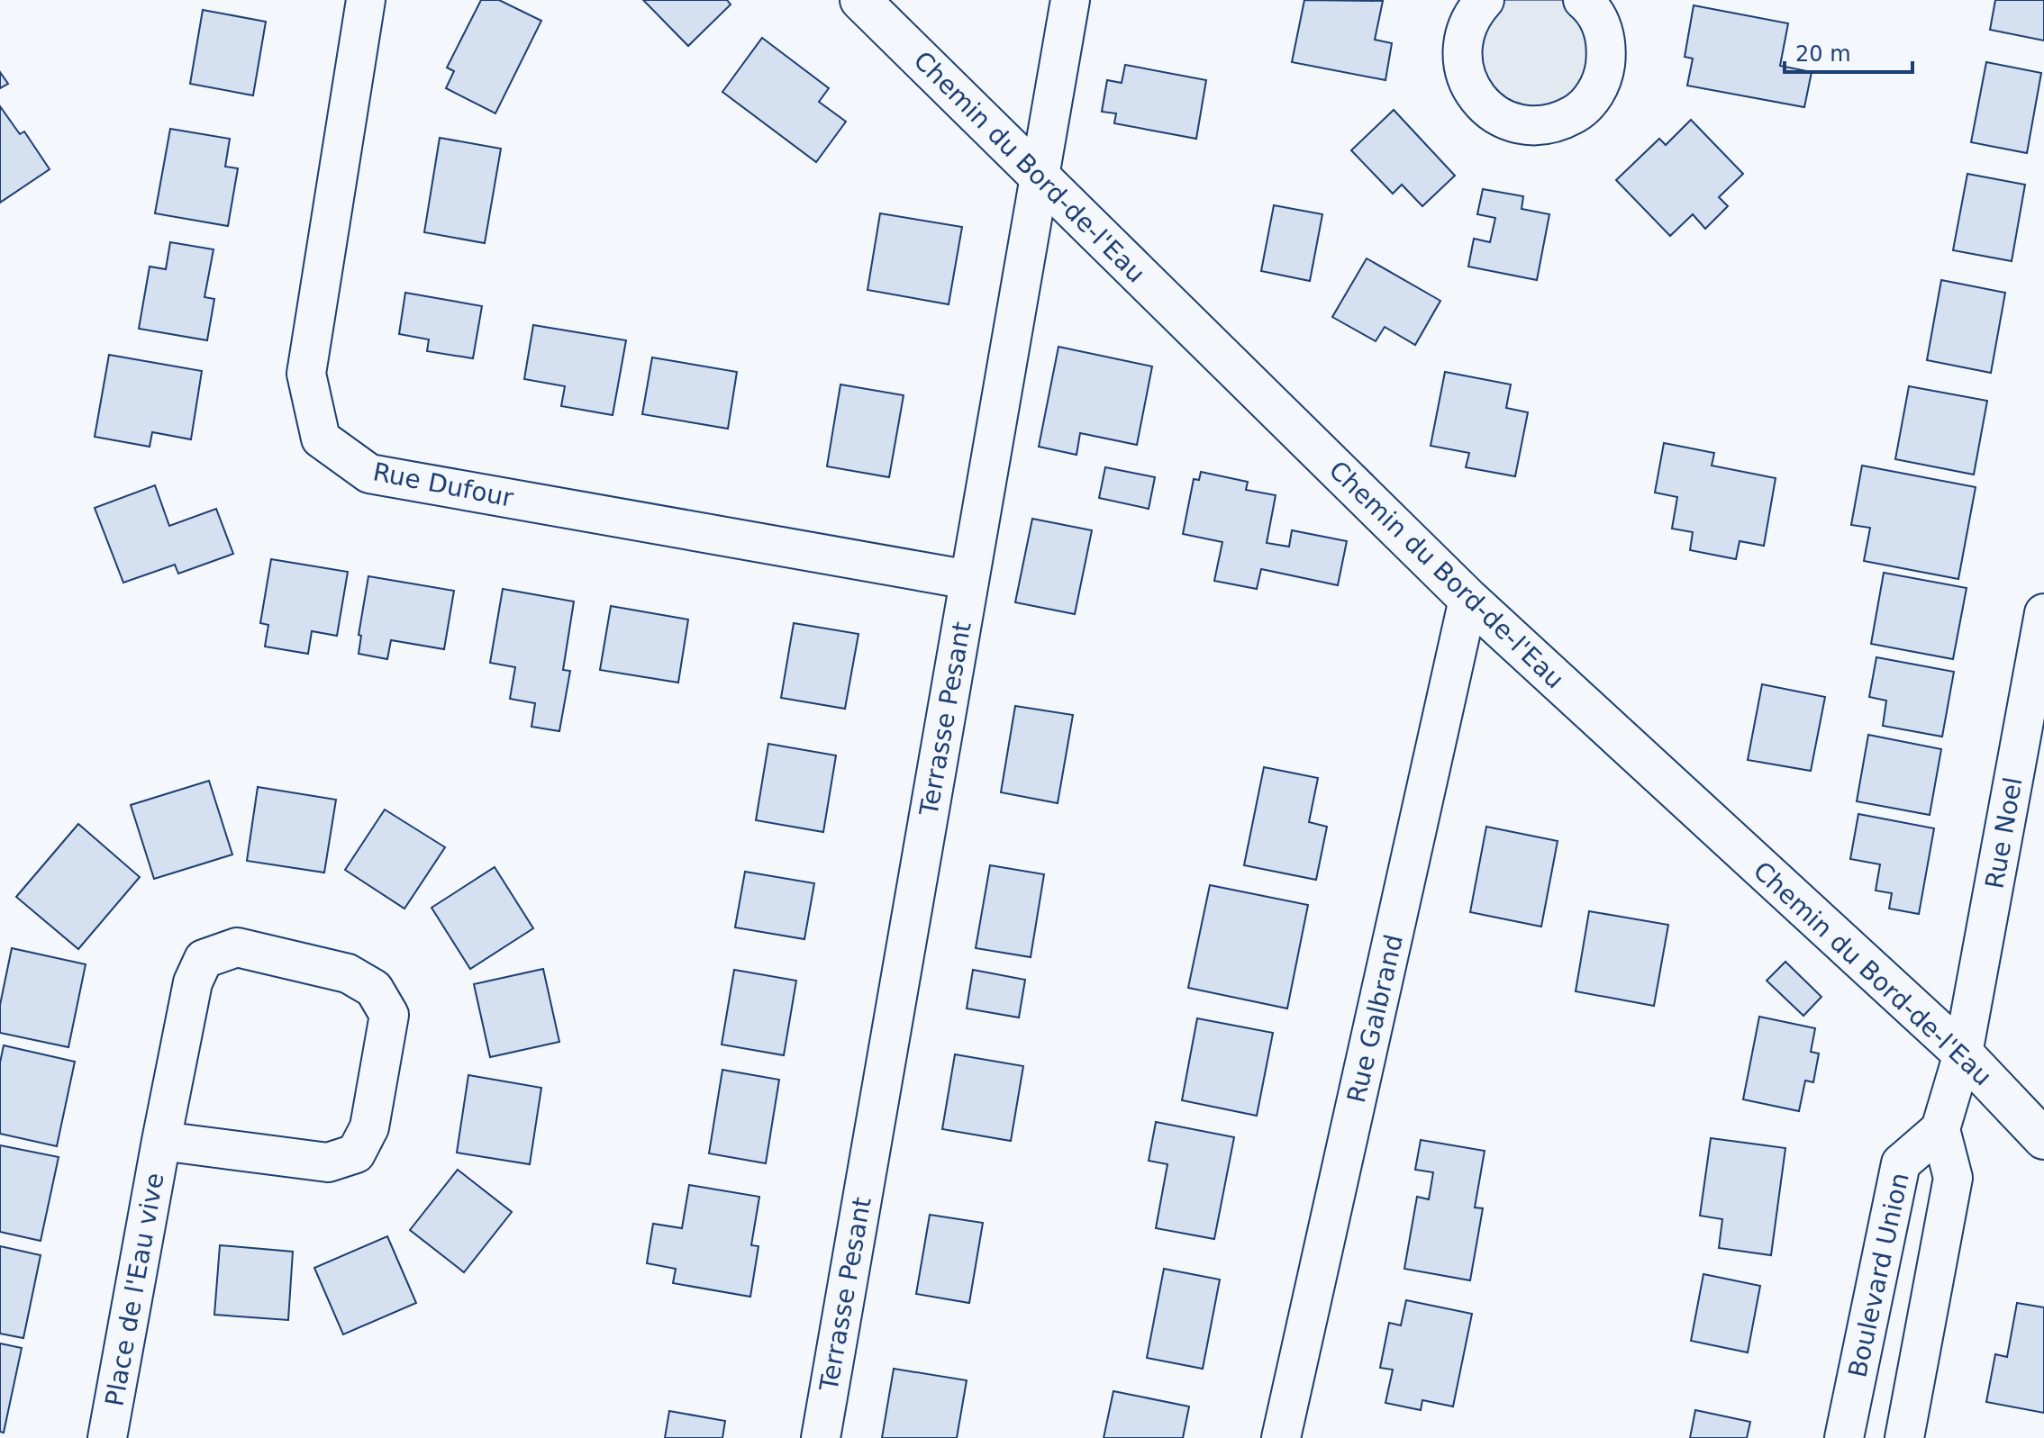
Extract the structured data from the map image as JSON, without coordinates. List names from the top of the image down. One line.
{"streets":{"street":["Chemin du Bord-de-l'Eau","Rue Dufour","Terrasse Pesant","Rue Noel","Rue Galbrand","Boulevard Union","Place de l'Eau vive"]},"crossings":[["Chemin du Bord-de-l'Eau","Terrasse Pesant"],["Chemin du Bord-de-l'Eau","Rue Noel"],["Chemin du Bord-de-l'Eau","Rue Galbrand"],["Rue Dufour","Terrasse Pesant"]],"scale_bar":"20 m"}
